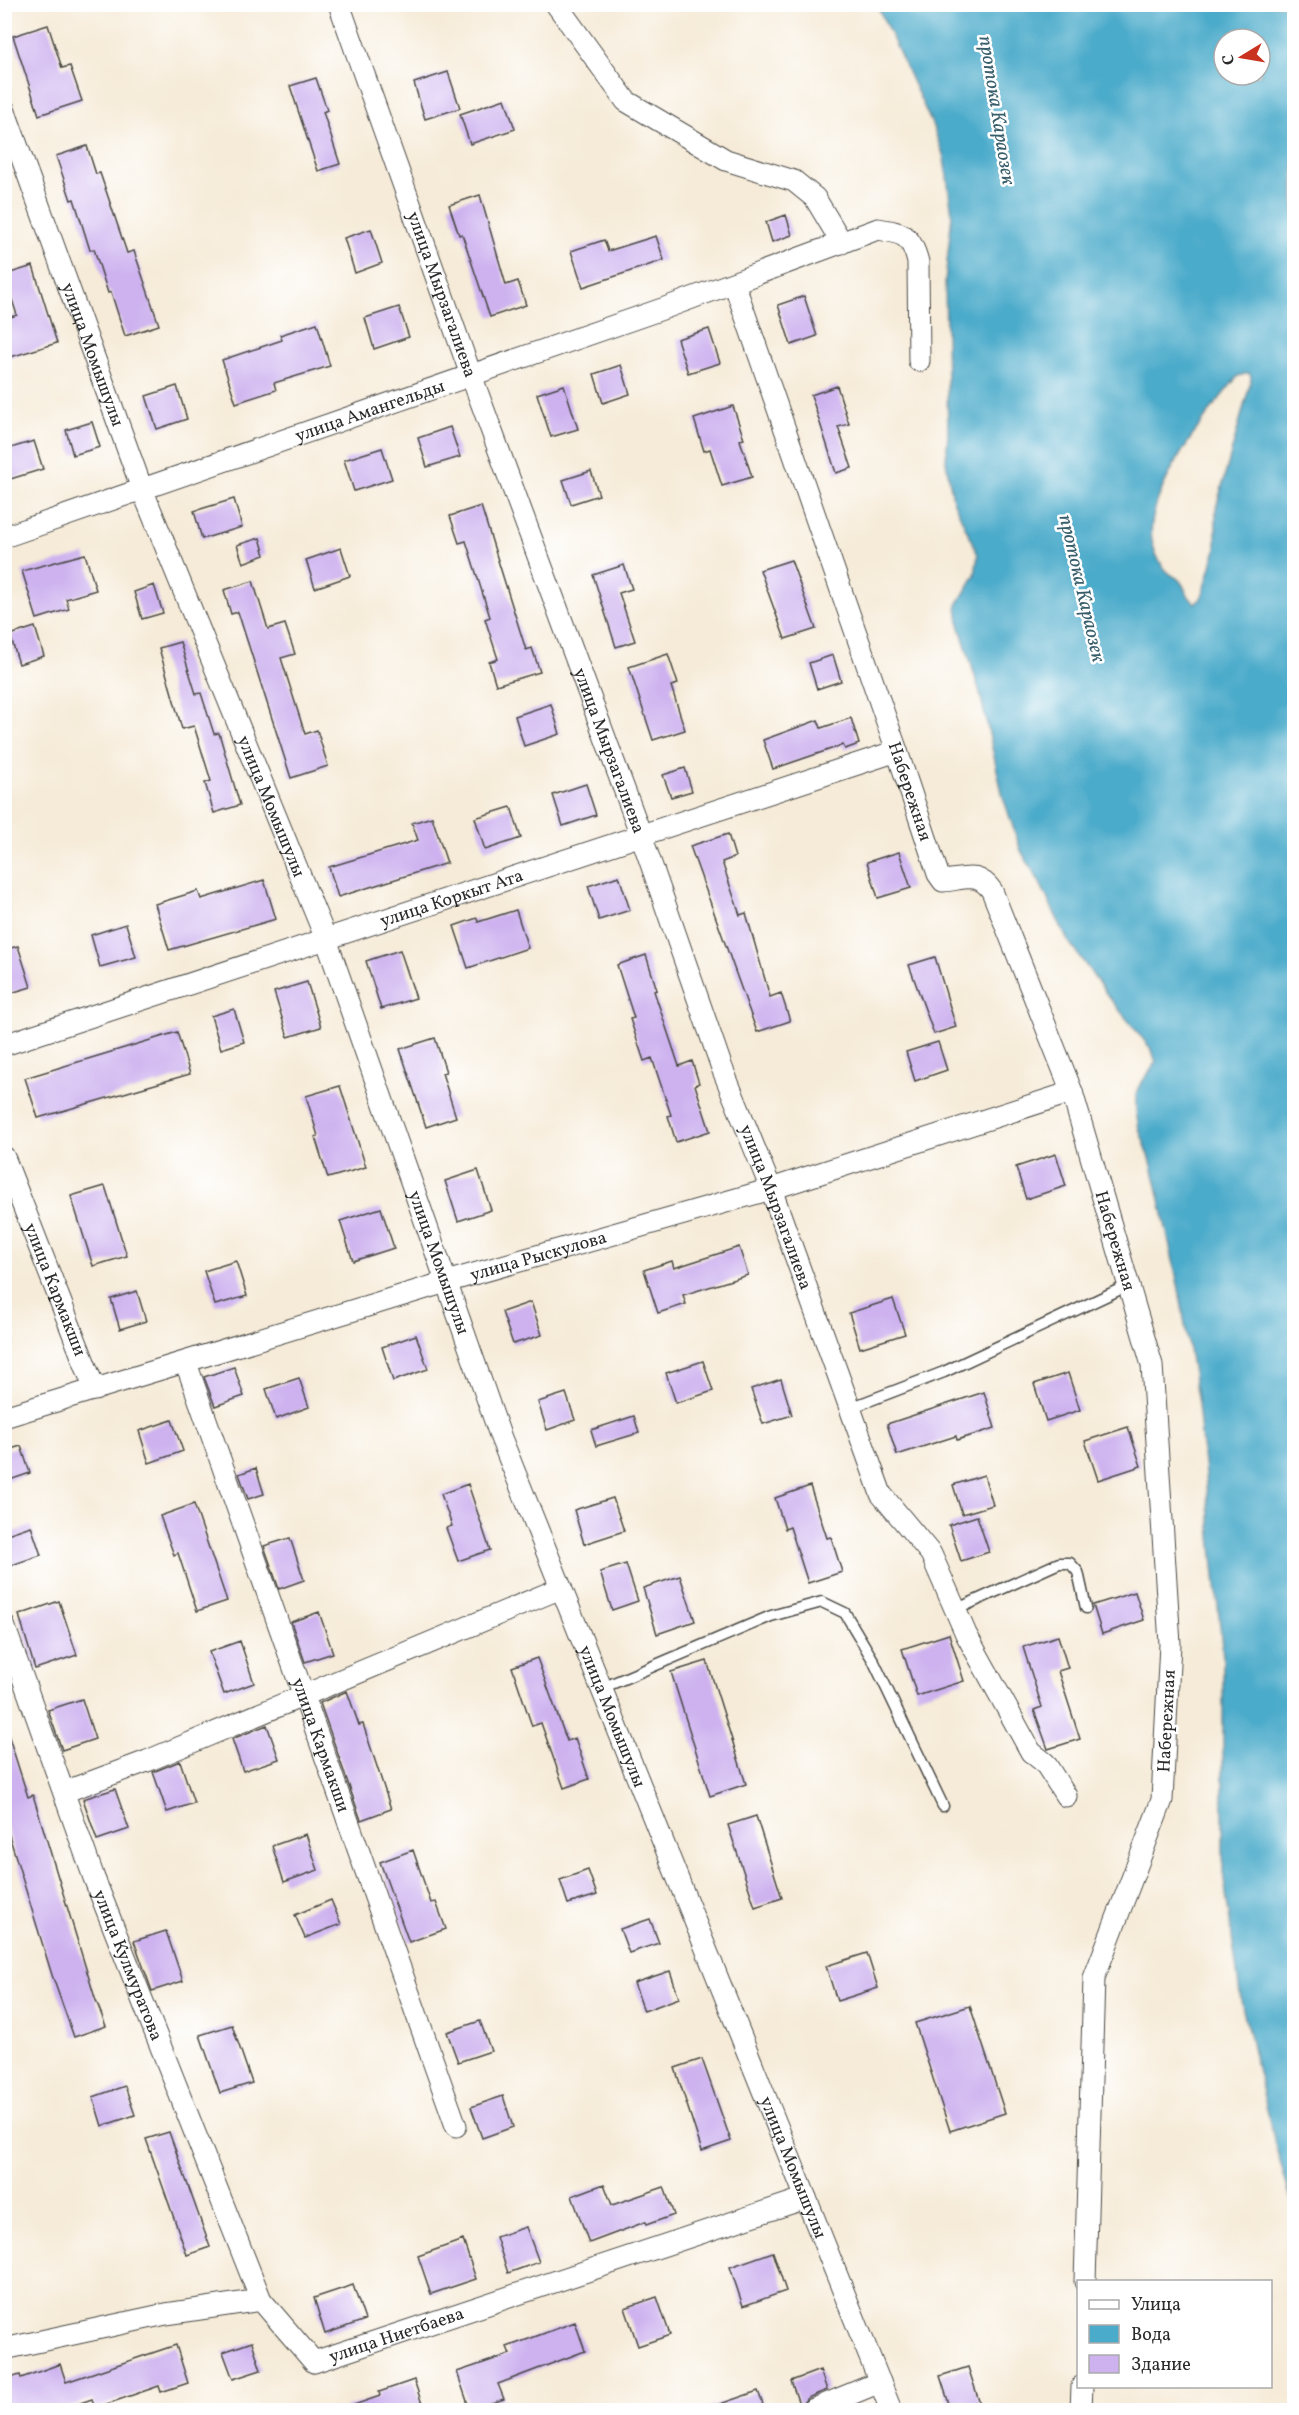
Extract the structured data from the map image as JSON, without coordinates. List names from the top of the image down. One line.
{"streets":{"street":["улица Мырзагалиева","улица Момышулы","улица Амангельды","Набережная","улица Коркыт Ата","улица Рыскулова","улица Кармакши","улица Кулмуратова","улица Ниетбаева"]},"crossings":[["улица Мырзагалиева","улица Амангельды"],["улица Мырзагалиева","улица Коркыт Ата"],["улица Мырзагалиева","улица Рыскулова"],["улица Момышулы","улица Амангельды"],["улица Момышулы","улица Коркыт Ата"],["улица Момышулы","улица Рыскулова"],["улица Момышулы","улица Ниетбаева"],["улица Амангельды","Набережная"],["Набережная","улица Коркыт Ата"],["Набережная","улица Рыскулова"],["улица Рыскулова","улица Кармакши"],["улица Кулмуратова","улица Ниетбаева"]],"water":["протока Караозек"],"legend":["Улица","Вода","Здание"],"north":"left"}
